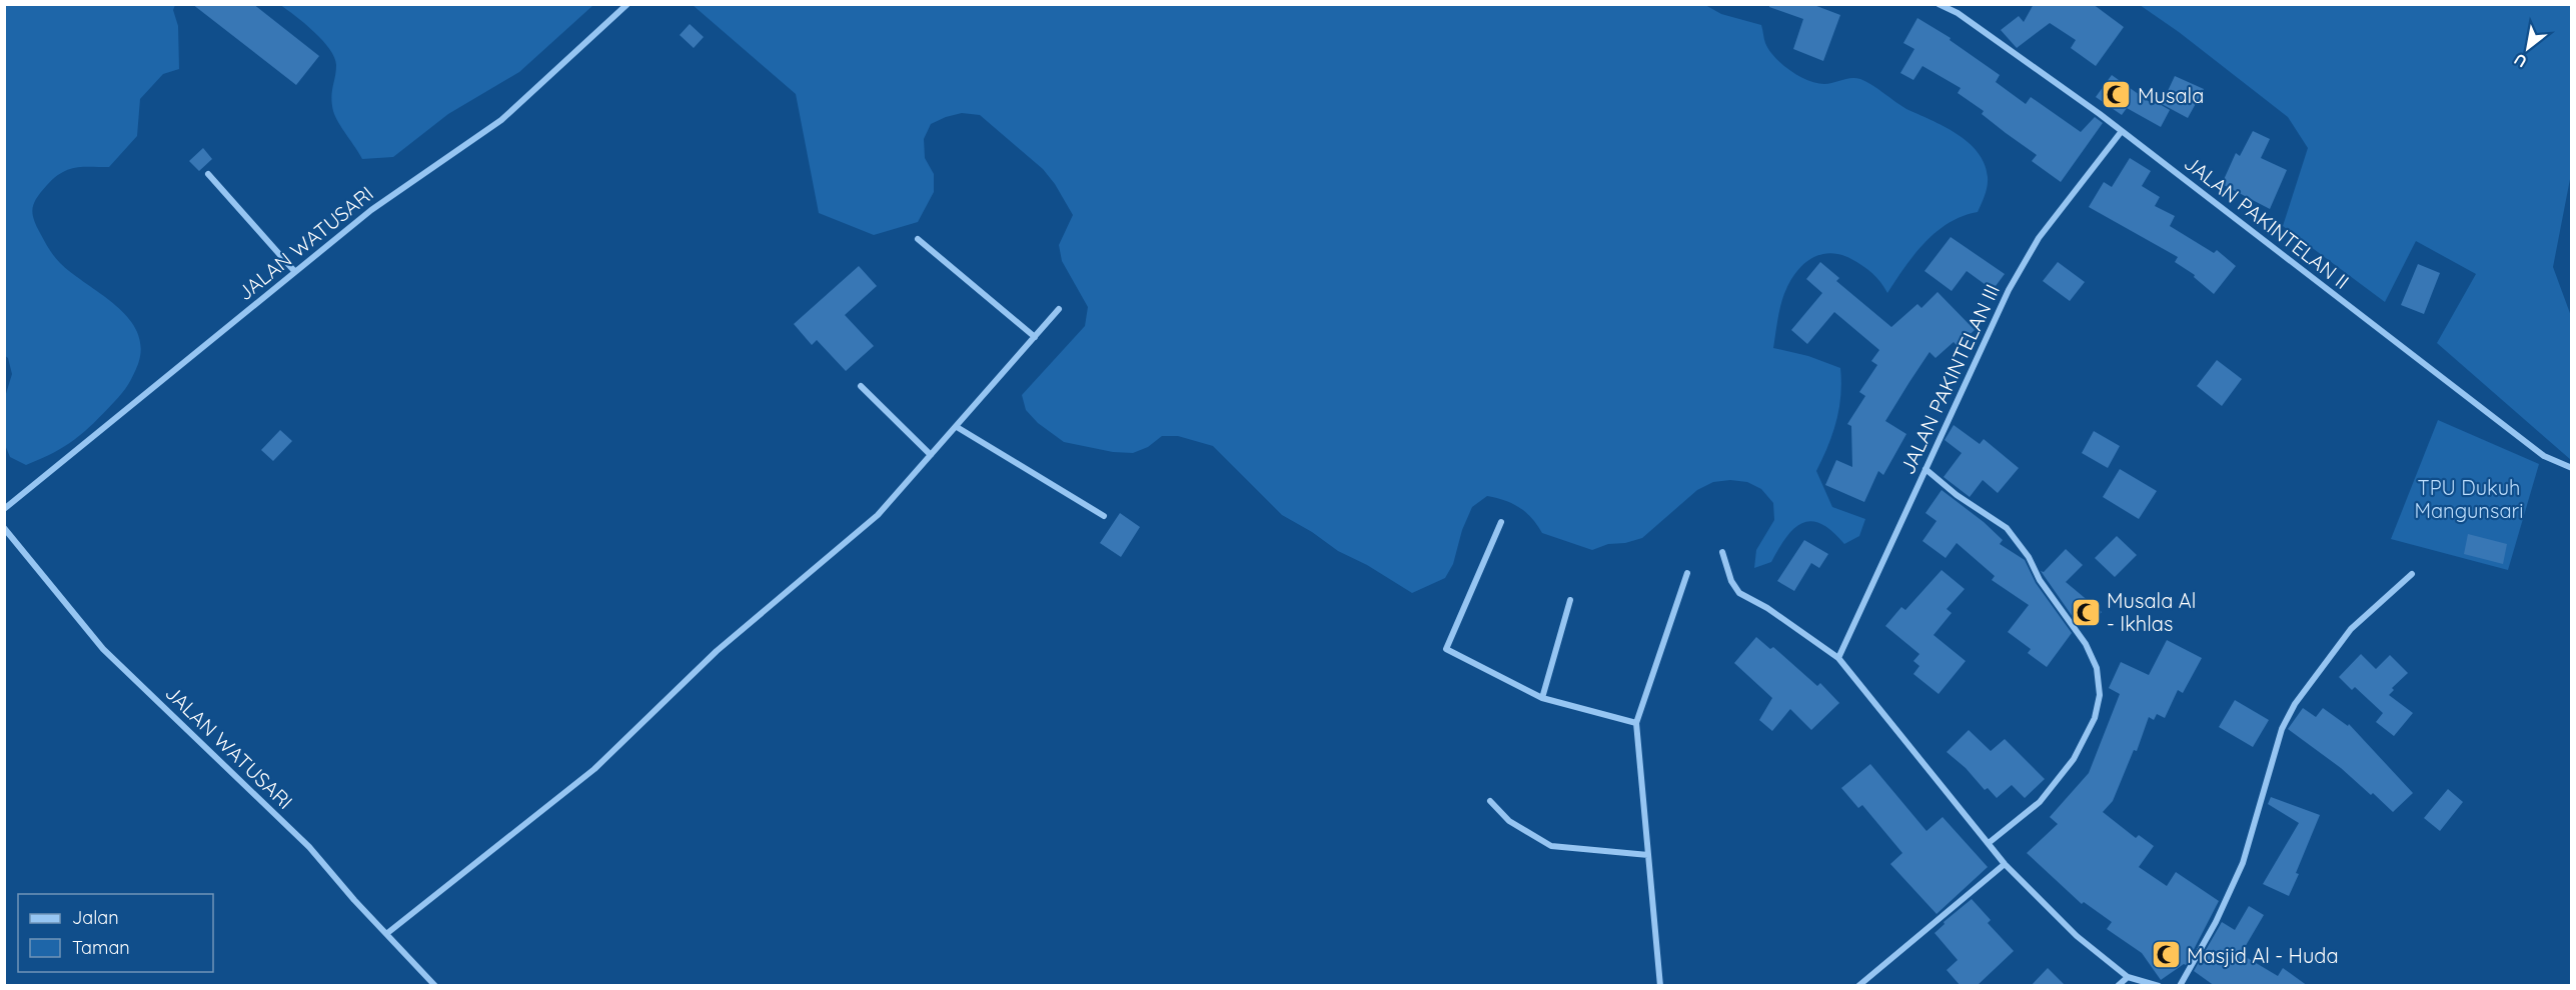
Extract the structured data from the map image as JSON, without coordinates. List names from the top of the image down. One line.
{"streets":{"street":["JALAN PAKINTELAN II","JALAN WATUSARI","JALAN PAKINTELAN III"]},"crossings":[["JALAN PAKINTELAN II","JALAN PAKINTELAN III"]],"parks":["TPU Dukuh Mangunsari"],"places":{"mosque":["Musala","Musala Al - Ikhlas","Masjid Al - Huda"]},"legend":["Jalan","Taman"],"north":"bottom left"}
